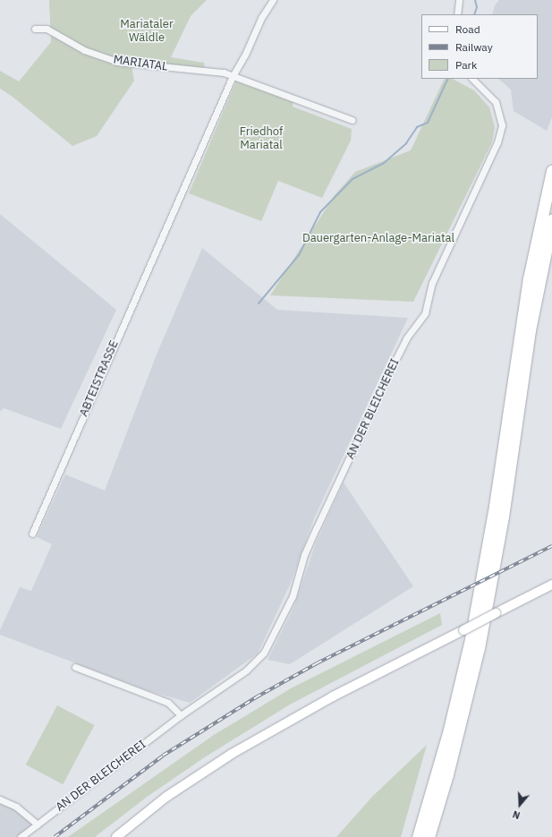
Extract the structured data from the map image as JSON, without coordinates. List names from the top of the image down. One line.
{"streets":{"street":["MARIATAL","ABTEISTRASSE","AN DER BLEICHEREI"]},"crossings":[["MARIATAL","ABTEISTRASSE"]],"parks":["Mariataler Wäldle","Friedhof Mariatal","Dauergarten-Anlage-Mariatal"],"legend":["Road","Railway","Park"],"north":"bottom"}
